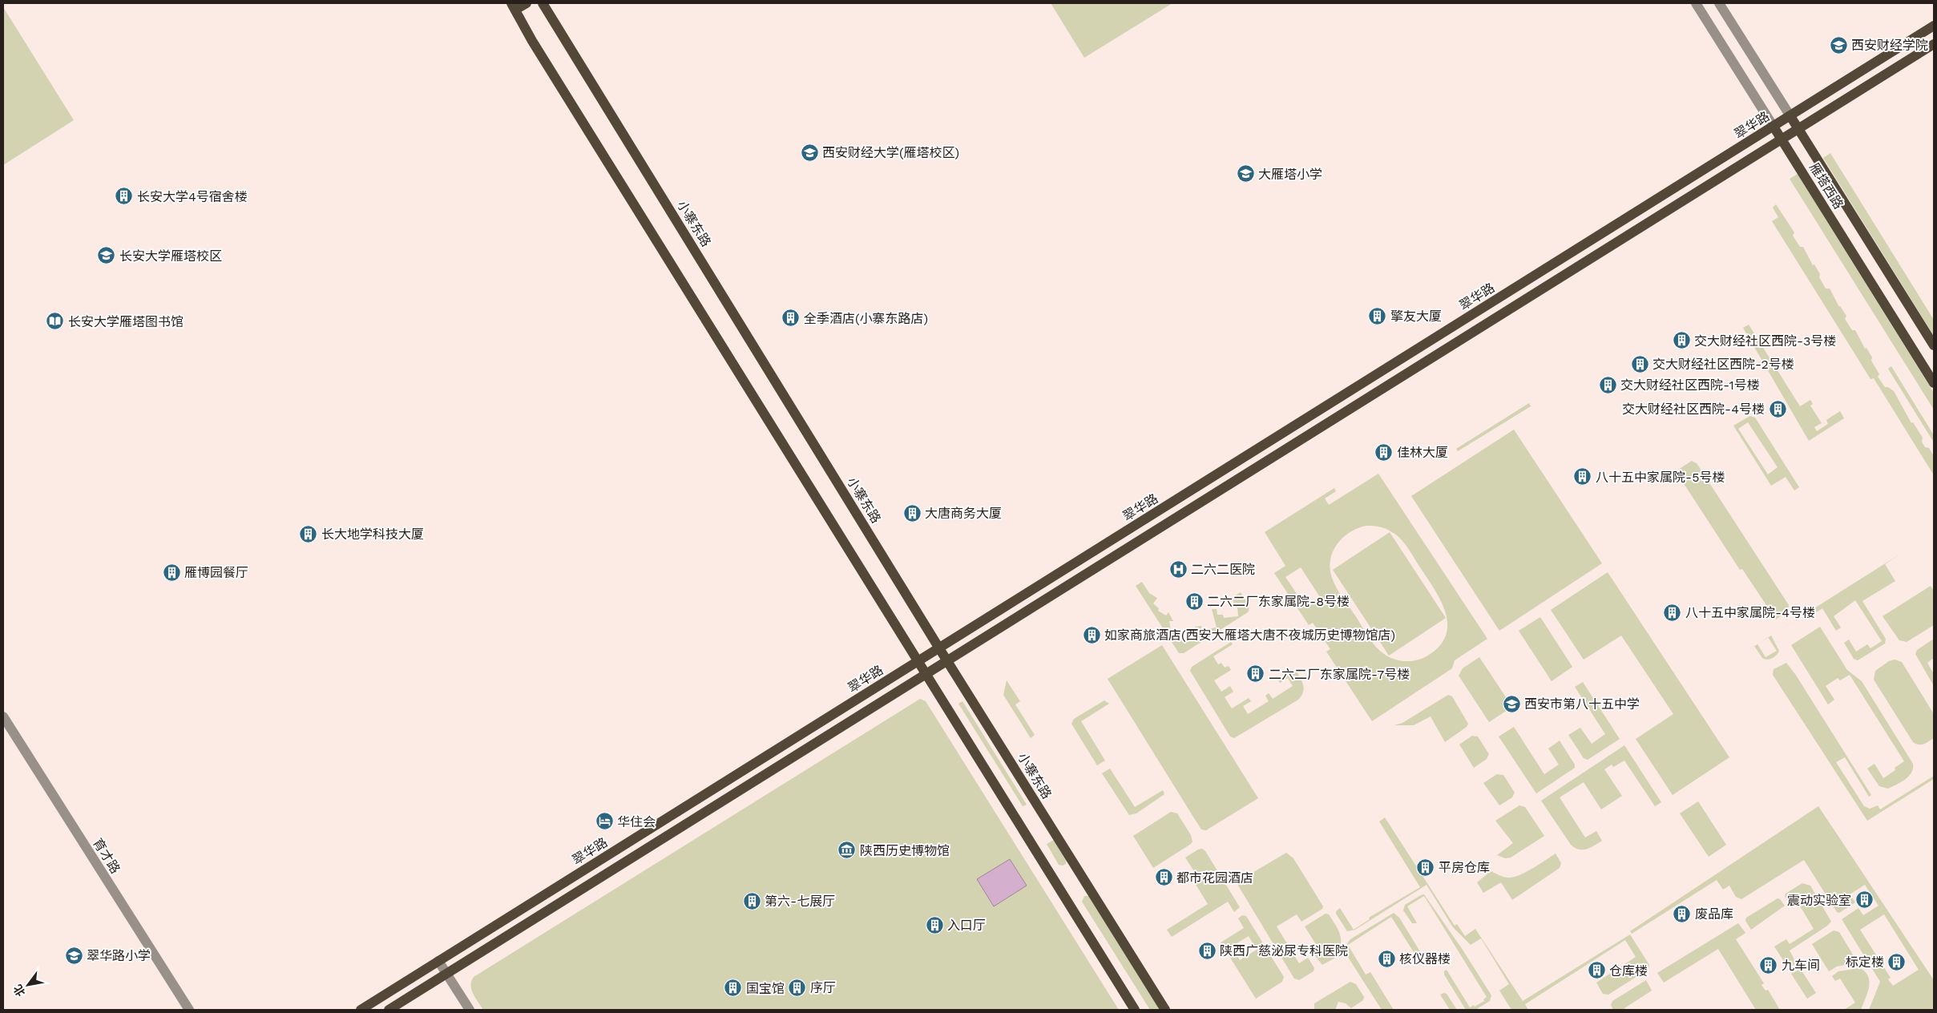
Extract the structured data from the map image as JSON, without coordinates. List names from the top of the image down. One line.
{"streets":{"main road":["翠华路","雁塔西路","小寨东路"],"street":["育才路"]},"crossings":[["翠华路","雁塔西路"],["翠华路","小寨东路"]],"places":{"school or university":["西安财经学院","西安财经大学(雁塔校区)","大雁塔小学","长安大学雁塔校区","西安市第八十五中学","翠华路小学"],"building":["长安大学4号宿舍楼","擎友大厦","全季酒店(小寨东路店)","交大财经社区西院-3号楼","交大财经社区西院-2号楼","交大财经社区西院-1号楼","交大财经社区西院-4号楼","佳林大厦","八十五中家属院-5号楼","大唐商务大厦","长大地学科技大厦","雁博园餐厅","二六二厂东家属院-8号楼","八十五中家属院-4号楼","如家商旅酒店(西安大雁塔大唐不夜城历史博物馆店)","二六二厂东家属院-7号楼","平房仓库","都市花园酒店","震动实验室","第六-七展厅","废品库","入口厅","陕西广慈泌尿专科医院","核仪器楼","标定楼","九车间","仓库楼","序厅","国宝馆"],"library":["长安大学雁塔图书馆"],"hospital":["二六二医院"],"hotel":["华住会"],"museum":["陕西历史博物馆"]},"north":"bottom left"}
